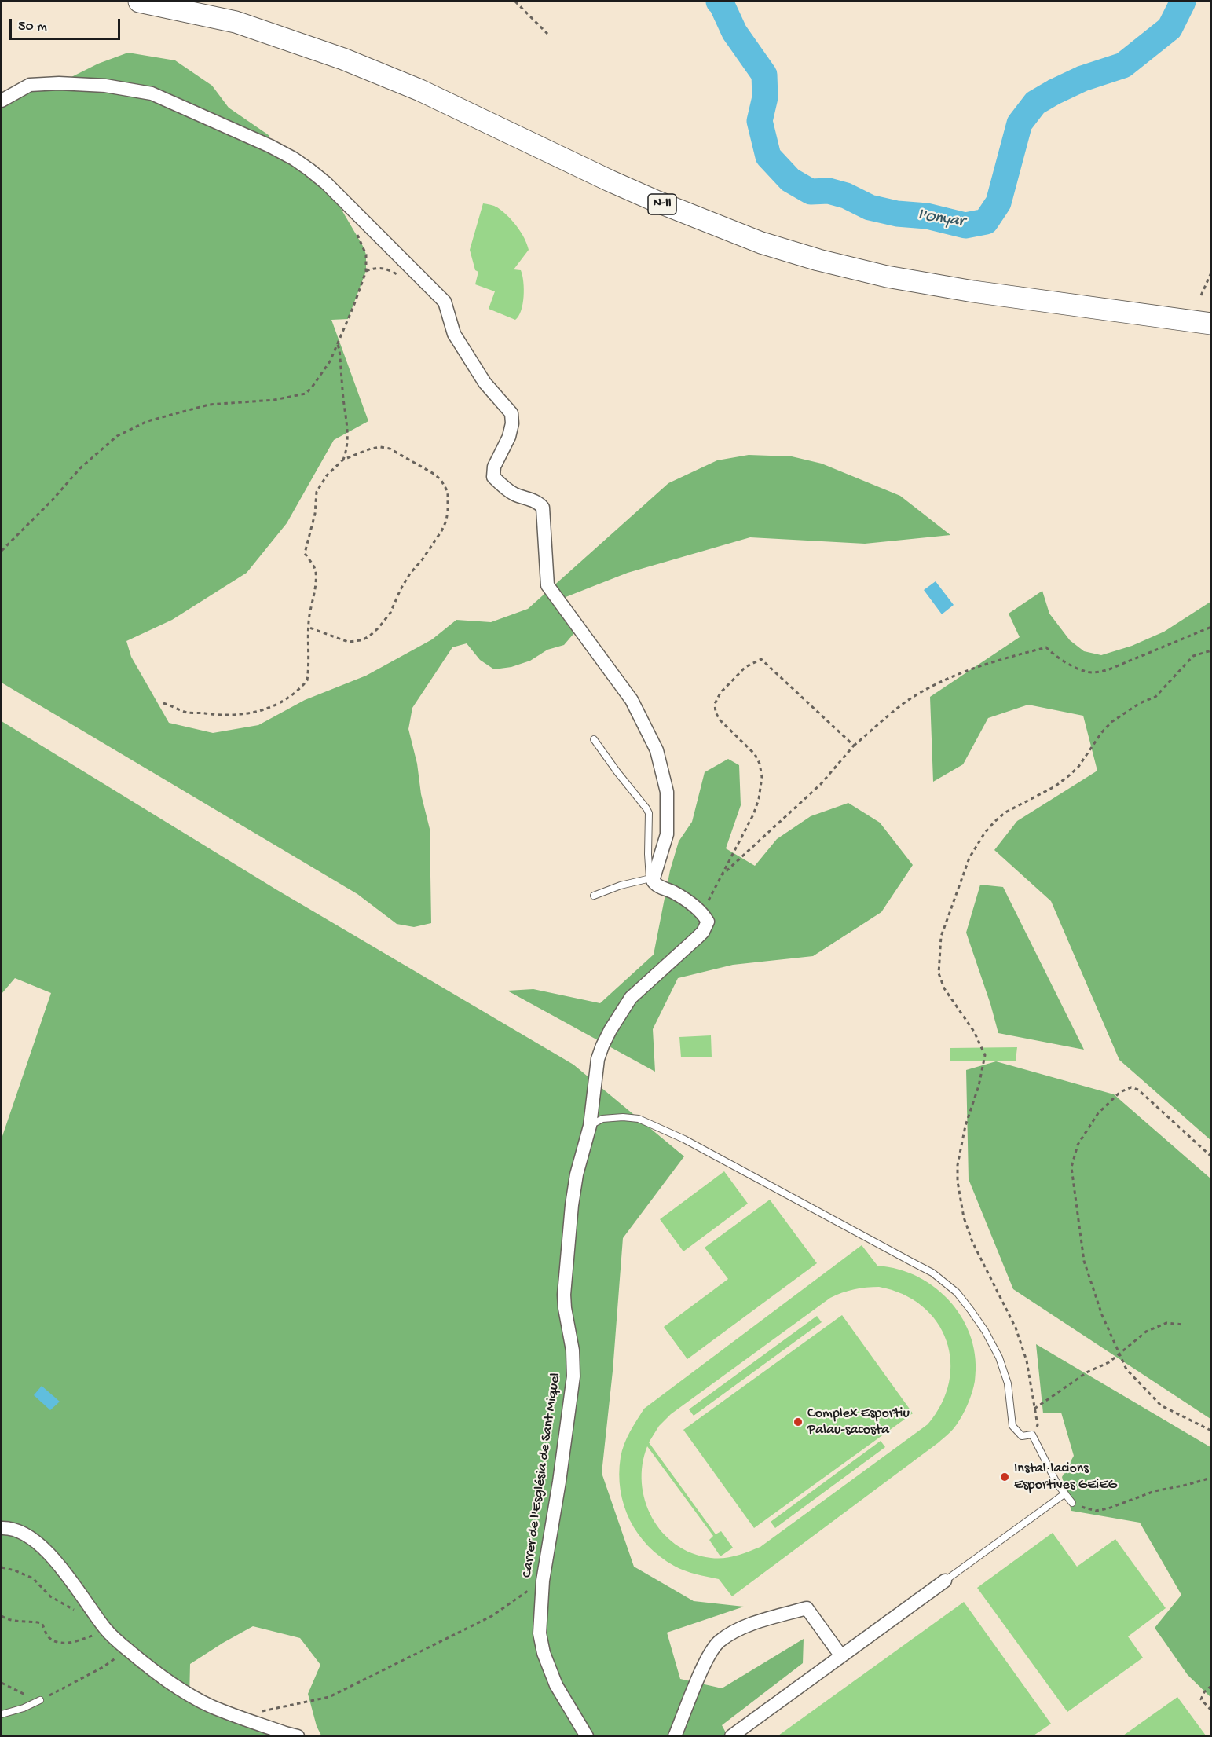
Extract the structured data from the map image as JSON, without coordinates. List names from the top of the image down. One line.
{"streets":{"highway":["N-II"],"street":["Carrer de l'Església de Sant Miquel"]},"water":["l'Onyar"],"places":["Complex Esportiu Palau-sacosta","Instal·lacions Esportives GEiEG"],"scale_bar":"50 m"}
